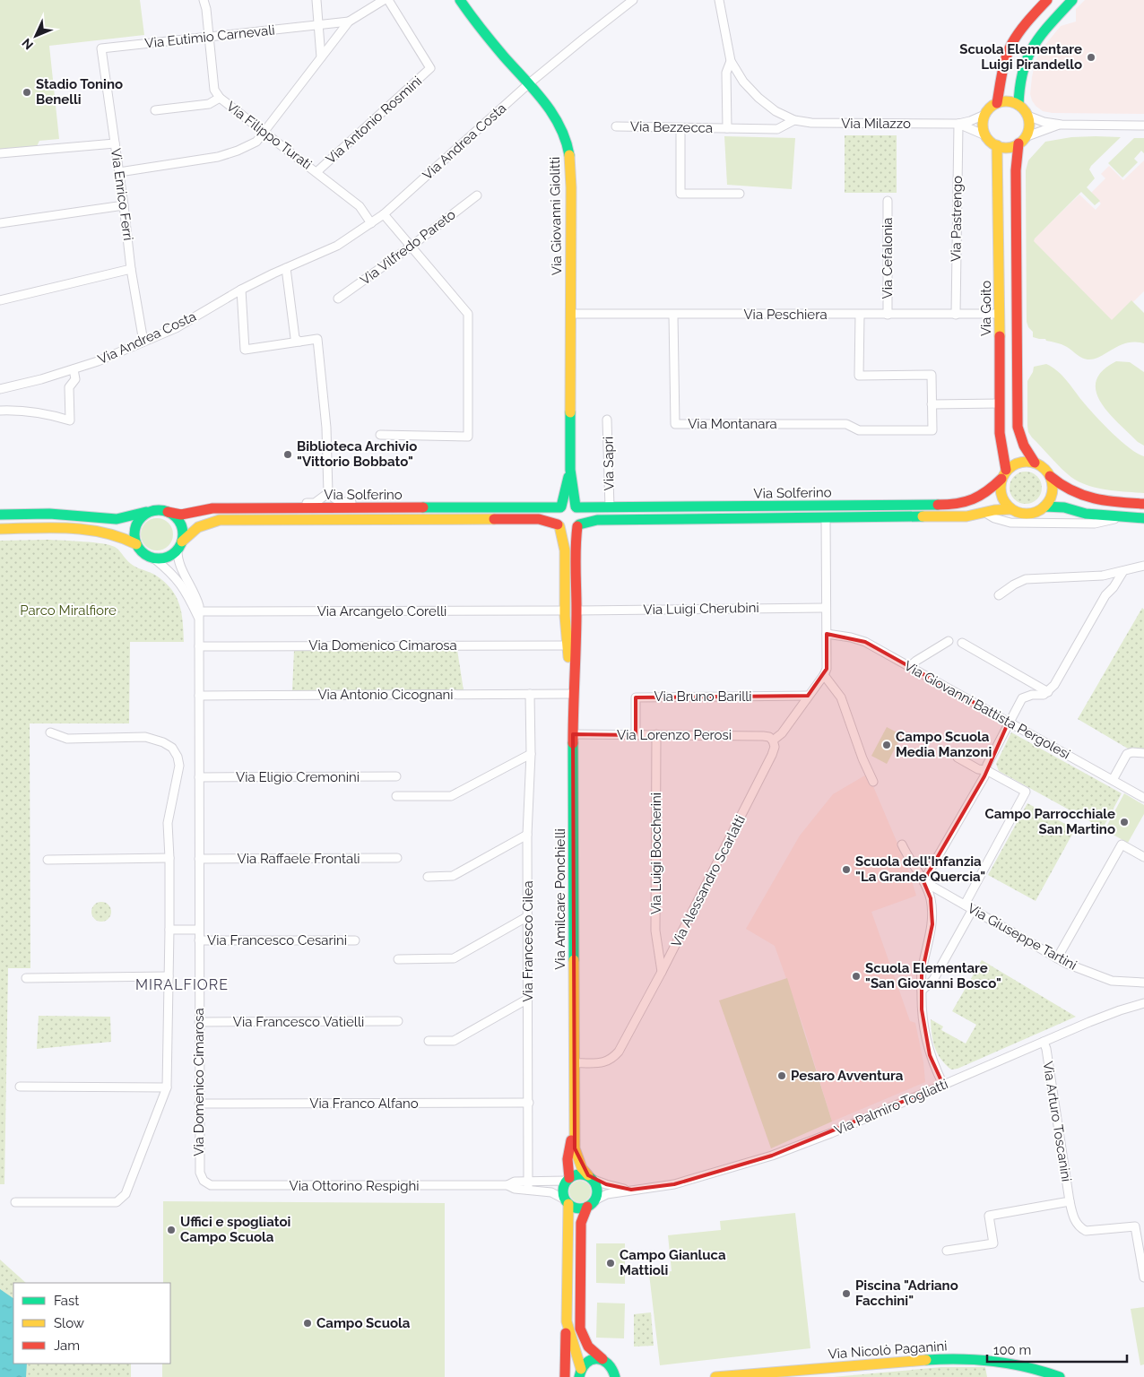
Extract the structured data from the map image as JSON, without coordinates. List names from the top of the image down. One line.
{"streets":{"main road":["Via Giovanni Giolitti","Via Goito","Via Solferino","Via Amilcare Ponchielli","Via Nicolò Paganini"],"street":["Via Eutimio Carnevali","Via Antonio Rosmini","Via Milazzo","Via Bezzecca","Via Filippo Turati","Via Andrea Costa","Via Enrico Ferri","Via Pastrengo","Via Vilfredo Pareto","Via Cefalonia","Via Peschiera","Via Montanara","Via Sapri","Via Luigi Cherubini","Via Arcangelo Corelli","Via Domenico Cimarosa","Via Antonio Cicognani","Via Bruno Barilli","Via Giovanni Battista Pergolesi","Via Lorenzo Perosi","Via Eligio Cremonini","Via Luigi Boccherini","Via Raffaele Frontali","Via Alessandro Scarlatti","Via Giuseppe Tartini","Via Francesco Cesarini","Via Francesco Cilea","Via Francesco Vatielli","Via Franco Alfano","Via Palmiro Togliatti","Via Arturo Toscanini","Via Ottorino Respighi"]},"crossings":[["Via Eutimio Carnevali","Via Filippo Turati"],["Via Eutimio Carnevali","Via Enrico Ferri"],["Via Antonio Rosmini","Via Filippo Turati"],["Via Milazzo","Via Bezzecca"],["Via Milazzo","Via Pastrengo"],["Via Milazzo","Via Goito"],["Via Filippo Turati","Via Andrea Costa"],["Via Andrea Costa","Via Enrico Ferri"],["Via Andrea Costa","Via Giovanni Giolitti"],["Via Giovanni Giolitti","Via Peschiera"],["Via Giovanni Giolitti","Via Solferino"],["Via Giovanni Giolitti","Via Amilcare Ponchielli"],["Via Pastrengo","Via Peschiera"],["Via Cefalonia","Via Peschiera"],["Via Goito","Via Peschiera"],["Via Goito","Via Solferino"],["Via Peschiera","Via Montanara"],["Via Sapri","Via Solferino"],["Via Solferino","Via Domenico Cimarosa"],["Via Solferino","Via Amilcare Ponchielli"],["Via Luigi Cherubini","Via Amilcare Ponchielli"],["Via Arcangelo Corelli","Via Domenico Cimarosa"],["Via Arcangelo Corelli","Via Amilcare Ponchielli"],["Via Domenico Cimarosa","Via Antonio Cicognani"],["Via Domenico Cimarosa","Via Eligio Cremonini"],["Via Domenico Cimarosa","Via Raffaele Frontali"],["Via Domenico Cimarosa","Via Amilcare Ponchielli"],["Via Domenico Cimarosa","Via Francesco Cesarini"],["Via Domenico Cimarosa","Via Francesco Vatielli"],["Via Domenico Cimarosa","Via Franco Alfano"],["Via Domenico Cimarosa","Via Ottorino Respighi"],["Via Antonio Cicognani","Via Amilcare Ponchielli"],["Via Antonio Cicognani","Via Francesco Cilea"],["Via Bruno Barilli","Via Lorenzo Perosi"],["Via Lorenzo Perosi","Via Luigi Boccherini"],["Via Lorenzo Perosi","Via Alessandro Scarlatti"],["Via Lorenzo Perosi","Via Amilcare Ponchielli"],["Via Luigi Boccherini","Via Alessandro Scarlatti"],["Via Alessandro Scarlatti","Via Amilcare Ponchielli"],["Via Amilcare Ponchielli","Via Palmiro Togliatti"],["Via Amilcare Ponchielli","Via Ottorino Respighi"],["Via Francesco Cilea","Via Franco Alfano"],["Via Francesco Cilea","Via Ottorino Respighi"],["Via Palmiro Togliatti","Via Arturo Toscanini"],["Via Palmiro Togliatti","Via Ottorino Respighi"]],"districts":["MIRALFIORE"],"parks":["Parco Miralfiore"],"places":["Scuola Elementare Luigi Pirandello","Stadio Tonino Benelli","Biblioteca Archivio \"Vittorio Bobbato\"","Campo Scuola Media Manzoni","Campo Parrocchiale San Martino","Scuola dell'Infanzia \"La Grande Quercia\"","Scuola Elementare \"San Giovanni Bosco\"","Pesaro Avventura","Uffici e spogliatoi Campo Scuola","Campo Gianluca Mattioli","Piscina \"Adriano Facchini\"","Campo Scuola"],"legend":["Fast","Slow","Jam"],"scale_bar":"100 m","north":"bottom left"}
